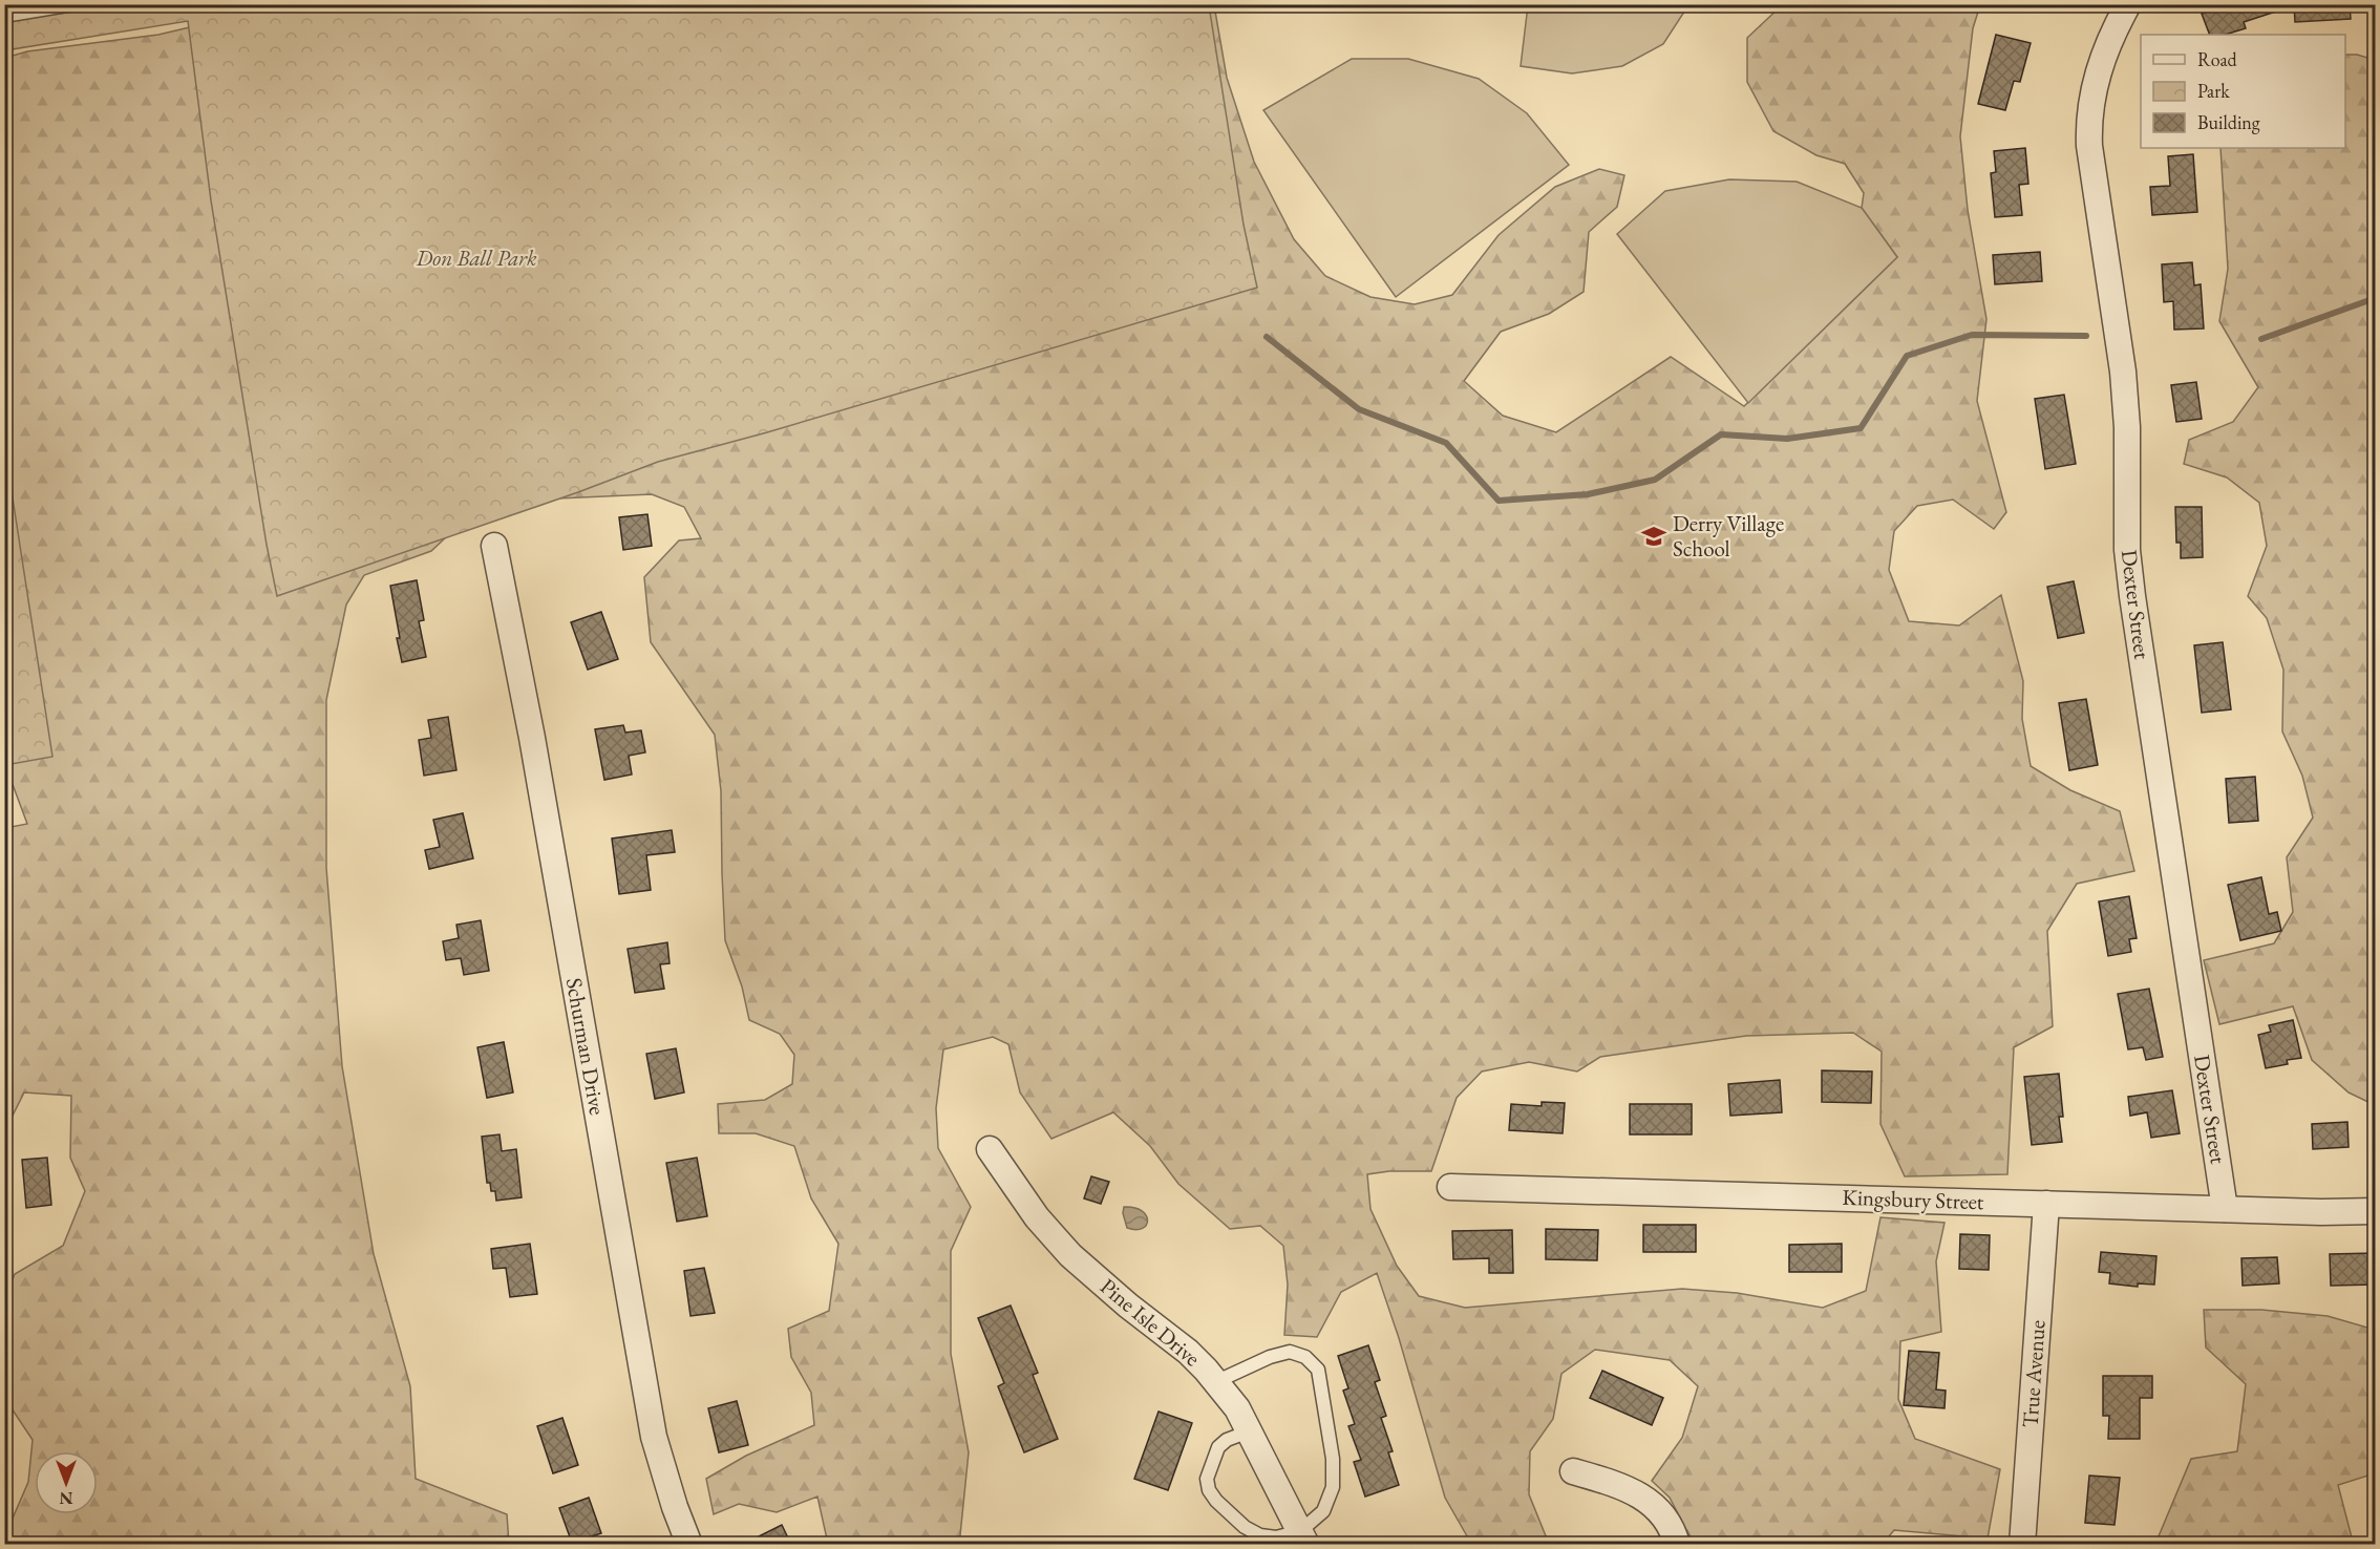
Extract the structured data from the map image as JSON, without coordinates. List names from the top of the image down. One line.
{"streets":{"street":["Dexter Street","Schurman Drive","Kingsbury Street","Pine Isle Drive","True Avenue"]},"crossings":[["Dexter Street","Kingsbury Street"],["Kingsbury Street","True Avenue"]],"parks":["Don Ball Park"],"places":{"school or university":["Derry Village School"]},"legend":["Road","Park","Building"],"north":"bottom"}
